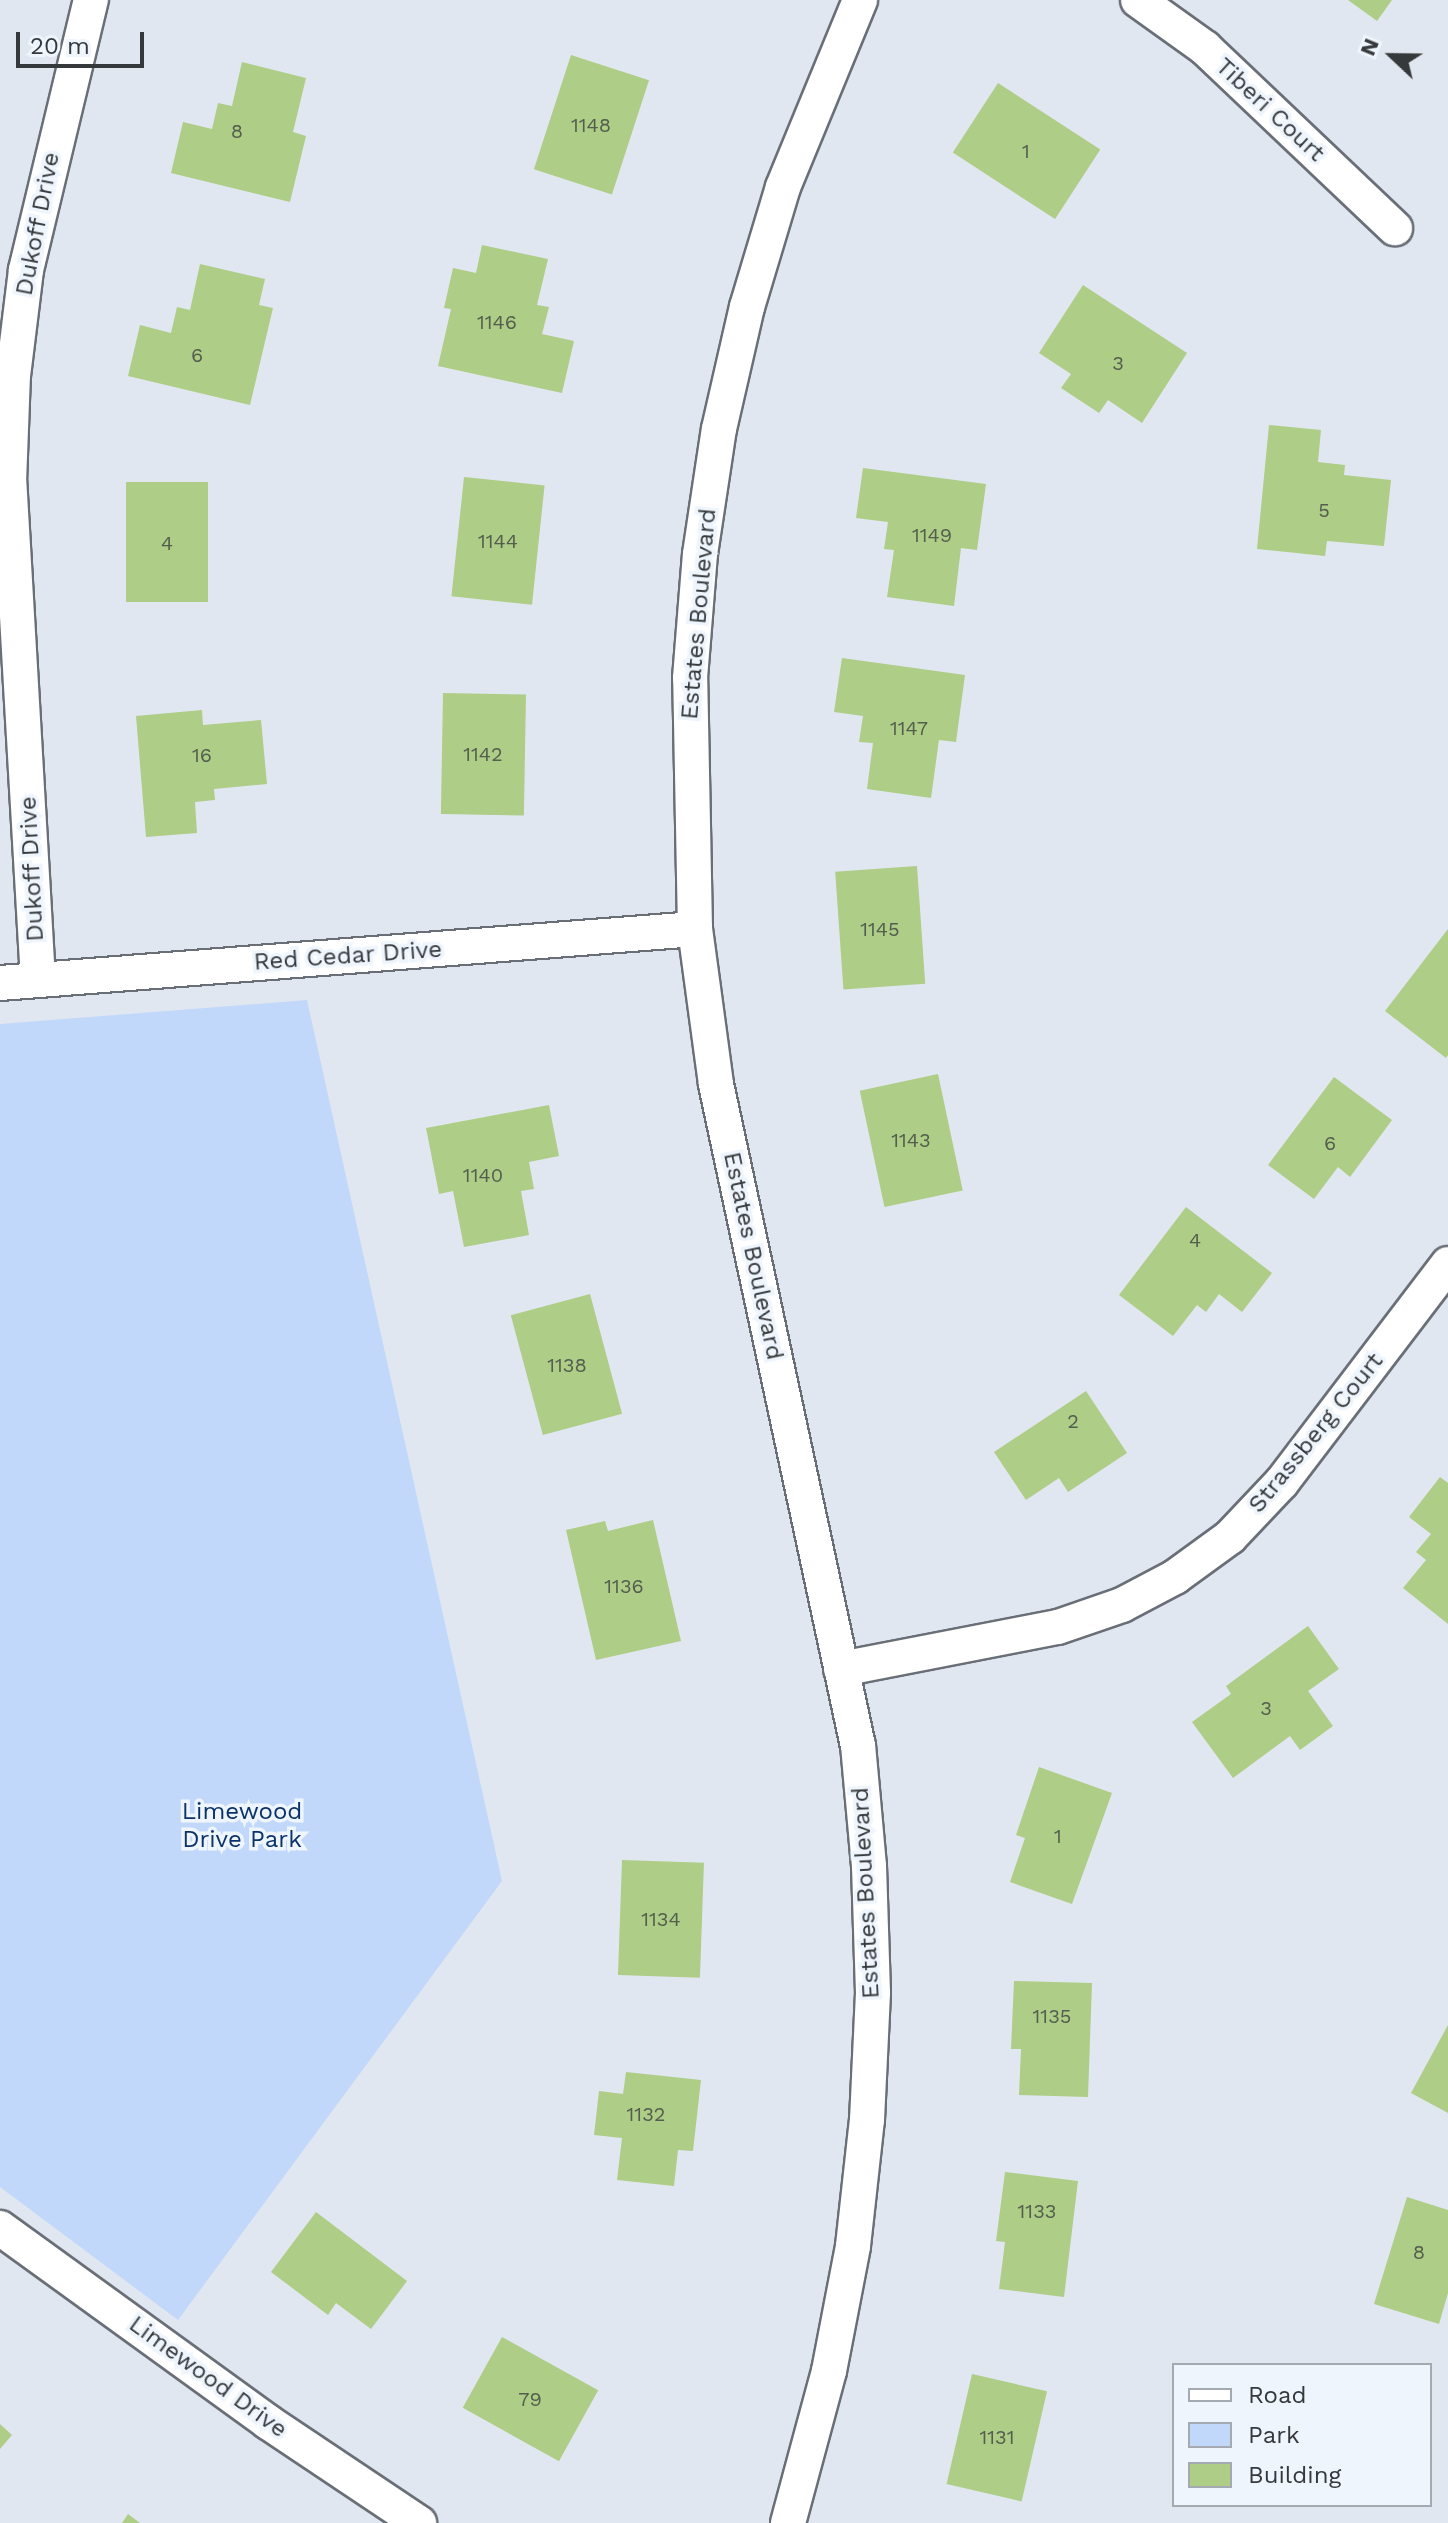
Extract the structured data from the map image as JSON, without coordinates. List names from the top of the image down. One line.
{"streets":{"street":["Tiberi Court","Dukoff Drive","Estates Boulevard","Red Cedar Drive","Strassberg Court","Limewood Drive"]},"crossings":[["Dukoff Drive","Red Cedar Drive"],["Estates Boulevard","Red Cedar Drive"],["Estates Boulevard","Strassberg Court"]],"parks":["Limewood Drive Park"],"house_numbers":["1148","8","1","1146","6","3","5","1149","1144","4","1147","1142","16","1145","1143","6","1140","4","1138","2","1136","3","1","1134","1135","1132","1133","8","79","1131"],"legend":["Road","Park","Building"],"scale_bar":"20 m","north":"left"}
